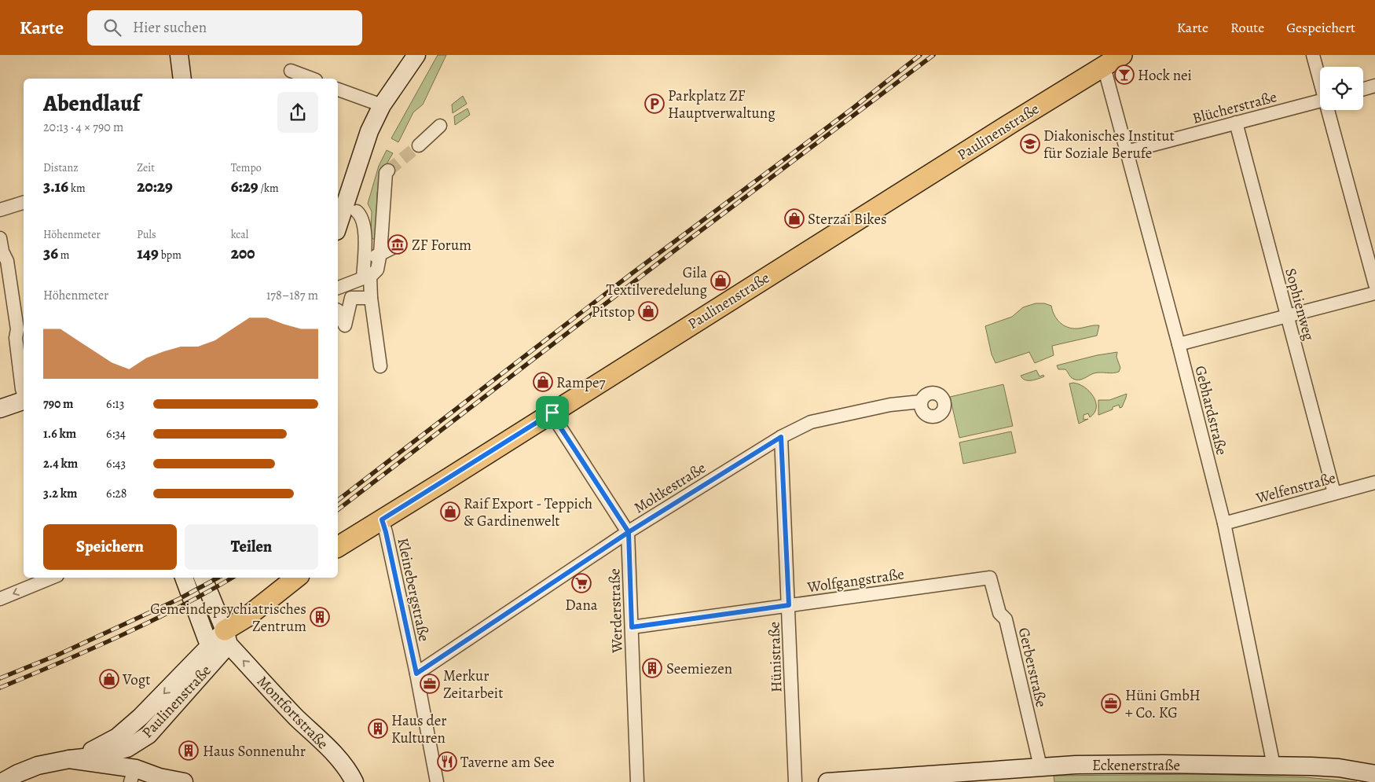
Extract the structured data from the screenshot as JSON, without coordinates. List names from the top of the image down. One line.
{"streets":{"main road":["Paulinenstraße","Montfortstraße","Eckenerstraße"],"street":["Blücherstraße","Sophienweg","Gebhardstraße","Moltkestraße","Welfenstraße","Wolfgangstraße","Kleinebergstraße","Werderstraße","Hünistraße","Gerberstraße"]},"crossings":[["Blücherstraße","Sophienweg"],["Blücherstraße","Gebhardstraße"],["Paulinenstraße","Gebhardstraße"],["Paulinenstraße","Kleinebergstraße"],["Paulinenstraße","Montfortstraße"],["Sophienweg","Welfenstraße"],["Gebhardstraße","Welfenstraße"],["Gebhardstraße","Eckenerstraße"],["Moltkestraße","Kleinebergstraße"],["Moltkestraße","Werderstraße"],["Moltkestraße","Hünistraße"],["Wolfgangstraße","Werderstraße"],["Wolfgangstraße","Hünistraße"],["Wolfgangstraße","Gerberstraße"],["Gerberstraße","Eckenerstraße"]],"one_way":["Montfortstraße"],"places":{"bar":["Hock nei"],"parking":["Parkplatz ZF Hauptverwaltung"],"school or university":["Diakonisches Institut für Soziale Berufe"],"shop":["Sterzai Bikes","Gila Textilveredelung","Pitstop","Rampe7","Raif Export - Teppich & Gardinenwelt","Vogt"],"museum":["ZF Forum"],"supermarket":["Dana"],"building":["Gemeindepsychiatrisches Zentrum","Seemiezen","Haus der Kulturen","Haus Sonnenuhr"],"office":["Merkur Zeitarbeit","Hüni GmbH + Co. KG"],"restaurant":["Taverne am See"]},"page":{"header":"Karte","search":"Hier suchen","nav":["Karte","Route","Gespeichert"],"heading":["Abendlauf","20:13 · 4 × 790 m"],"stats":[["Distanz","3.16 km"],["Zeit","20:29"],["Tempo","6:29 /km"],["Höhenmeter","36 m"],["Puls","149 bpm"],["kcal","200"]],"chart":["Höhenmeter","178–187 m"],"list":[{"name":"790 m","note":"6:13"},{"name":"1.6 km","note":"6:34"},{"name":"2.4 km","note":"6:43"},{"name":"3.2 km","note":"6:28"}],"buttons":["Speichern","Teilen"]}}
